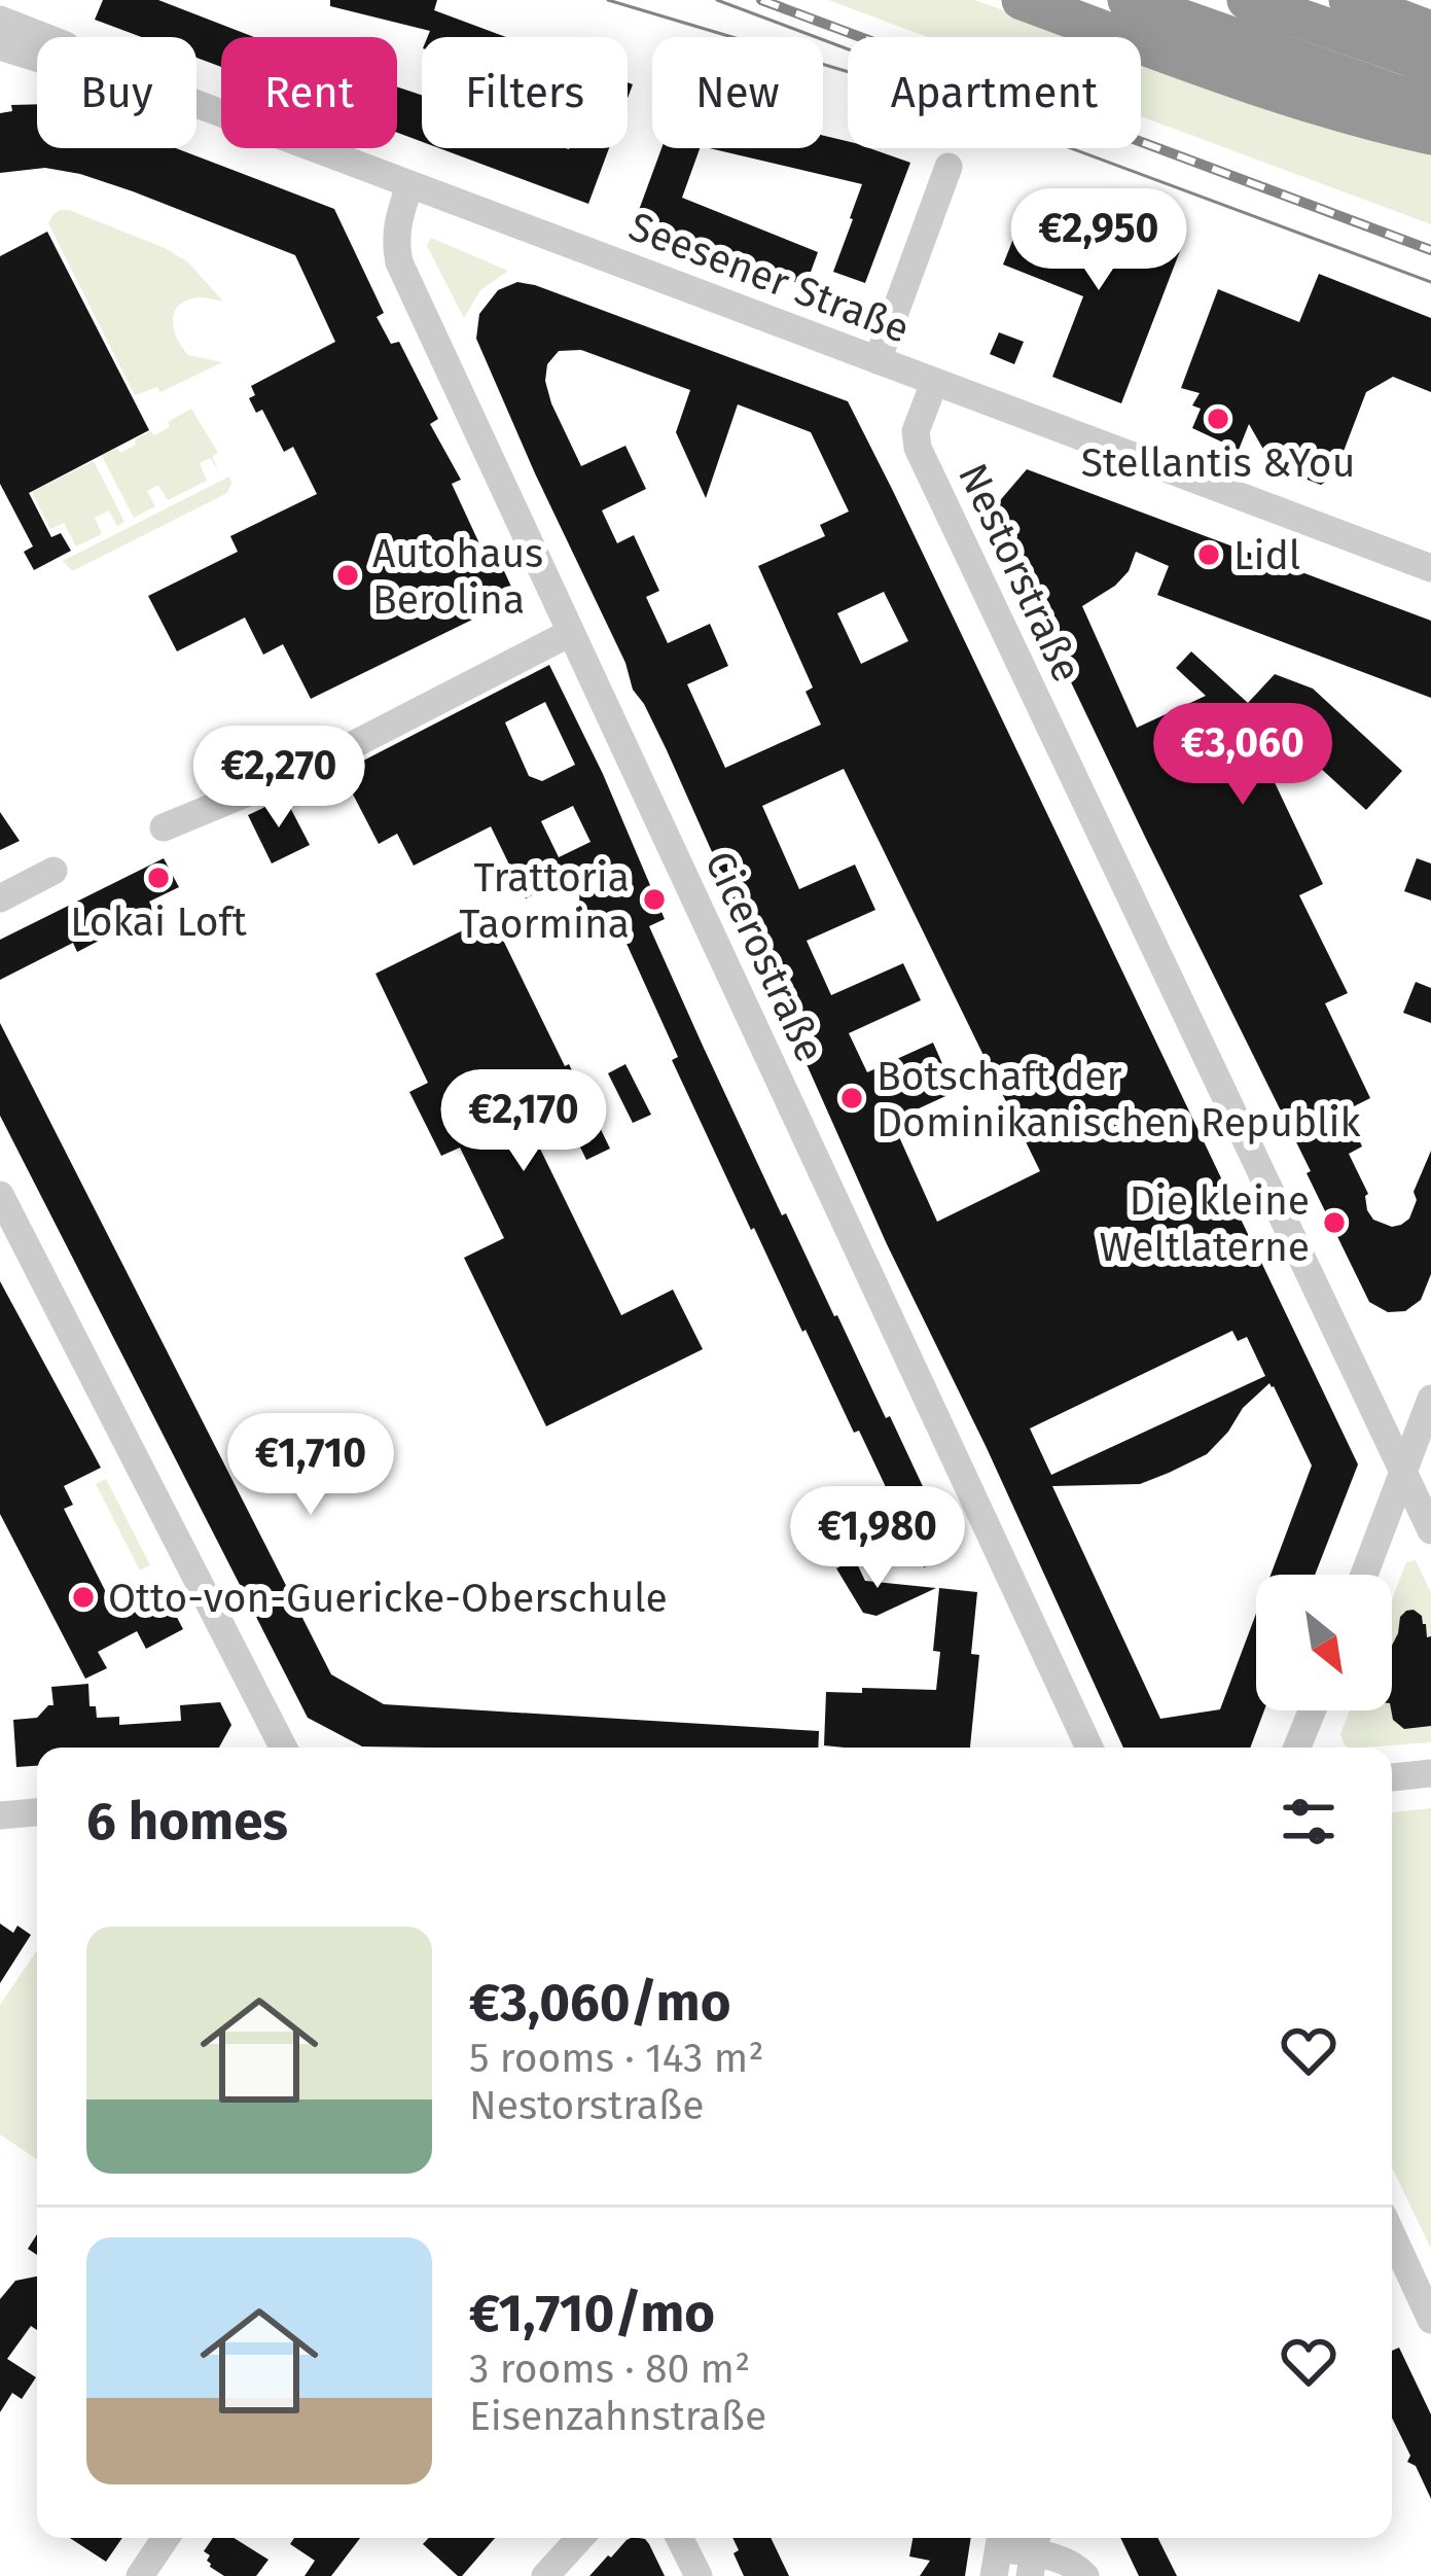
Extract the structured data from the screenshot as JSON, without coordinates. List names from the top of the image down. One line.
{"streets":{"street":["Seesener Straße","Nestorstraße","Cicerostraße"]},"crossings":[["Seesener Straße","Nestorstraße"],["Seesener Straße","Cicerostraße"]],"places":["Stellantis &You","Lidl","Autohaus Berolina","Lokai Loft","Trattoria Taormina","Botschaft der Dominikanischen Republik","Die kleine Weltlaterne","Otto-von-Guericke-Oberschule"],"north":"bottom right","page":{"chip":["Buy","Rent","Filters","New","Apartment"],"price":["€2,950","€3,060","€2,270","€2,170","€1,710","€1,980"],"heading":"6 homes","list":[{"name":"€3,060/mo","note":"5 rooms · 143 m² · Nestorstraße"},{"name":"€1,710/mo","note":"3 rooms · 80 m² · Eisenzahnstraße"}]}}
